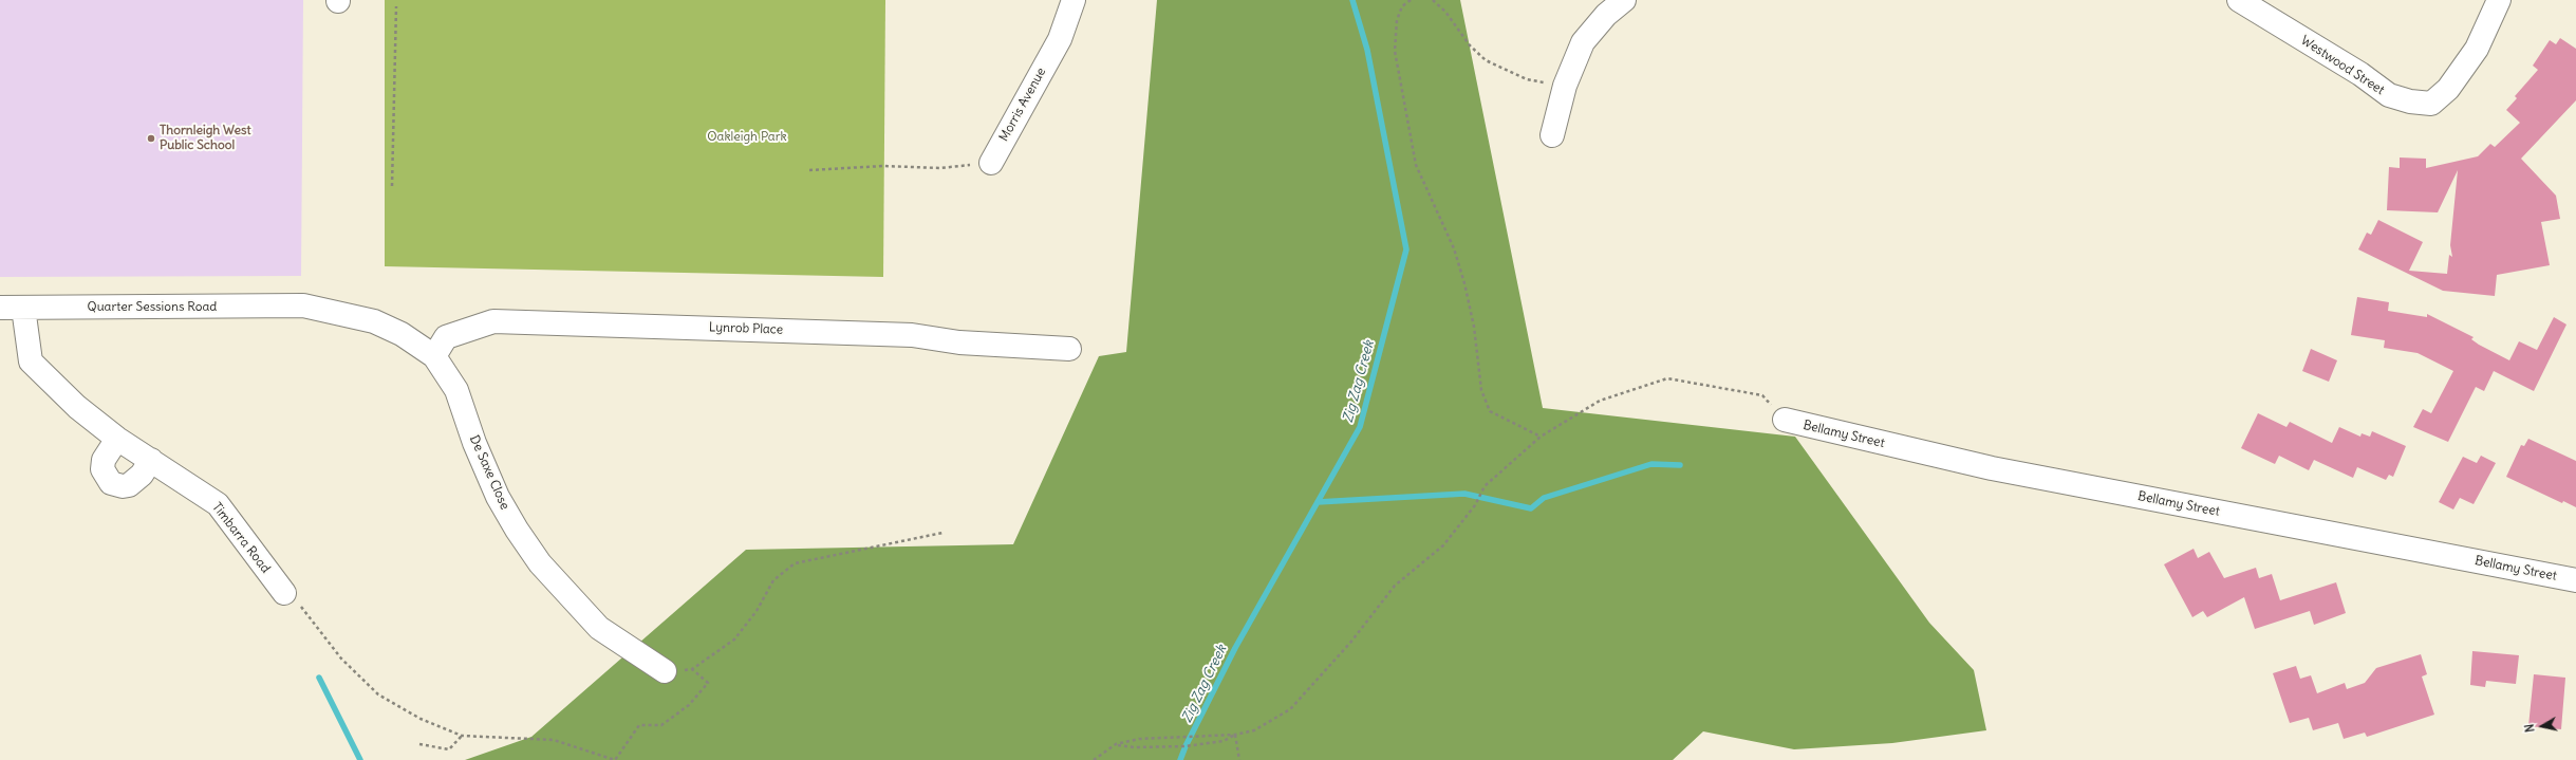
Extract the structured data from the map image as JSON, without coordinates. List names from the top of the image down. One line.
{"streets":{"street":["Westwood Street","Morris Avenue","Quarter Sessions Road","Lynrob Place","Bellamy Street","De Saxe Close","Timbarra Road"]},"crossings":[["Quarter Sessions Road","De Saxe Close"],["Quarter Sessions Road","Timbarra Road"],["Lynrob Place","De Saxe Close"]],"water":["Zig Zag Creek"],"parks":["Oakleigh Park"],"places":["Thornleigh West Public School"],"north":"left"}
